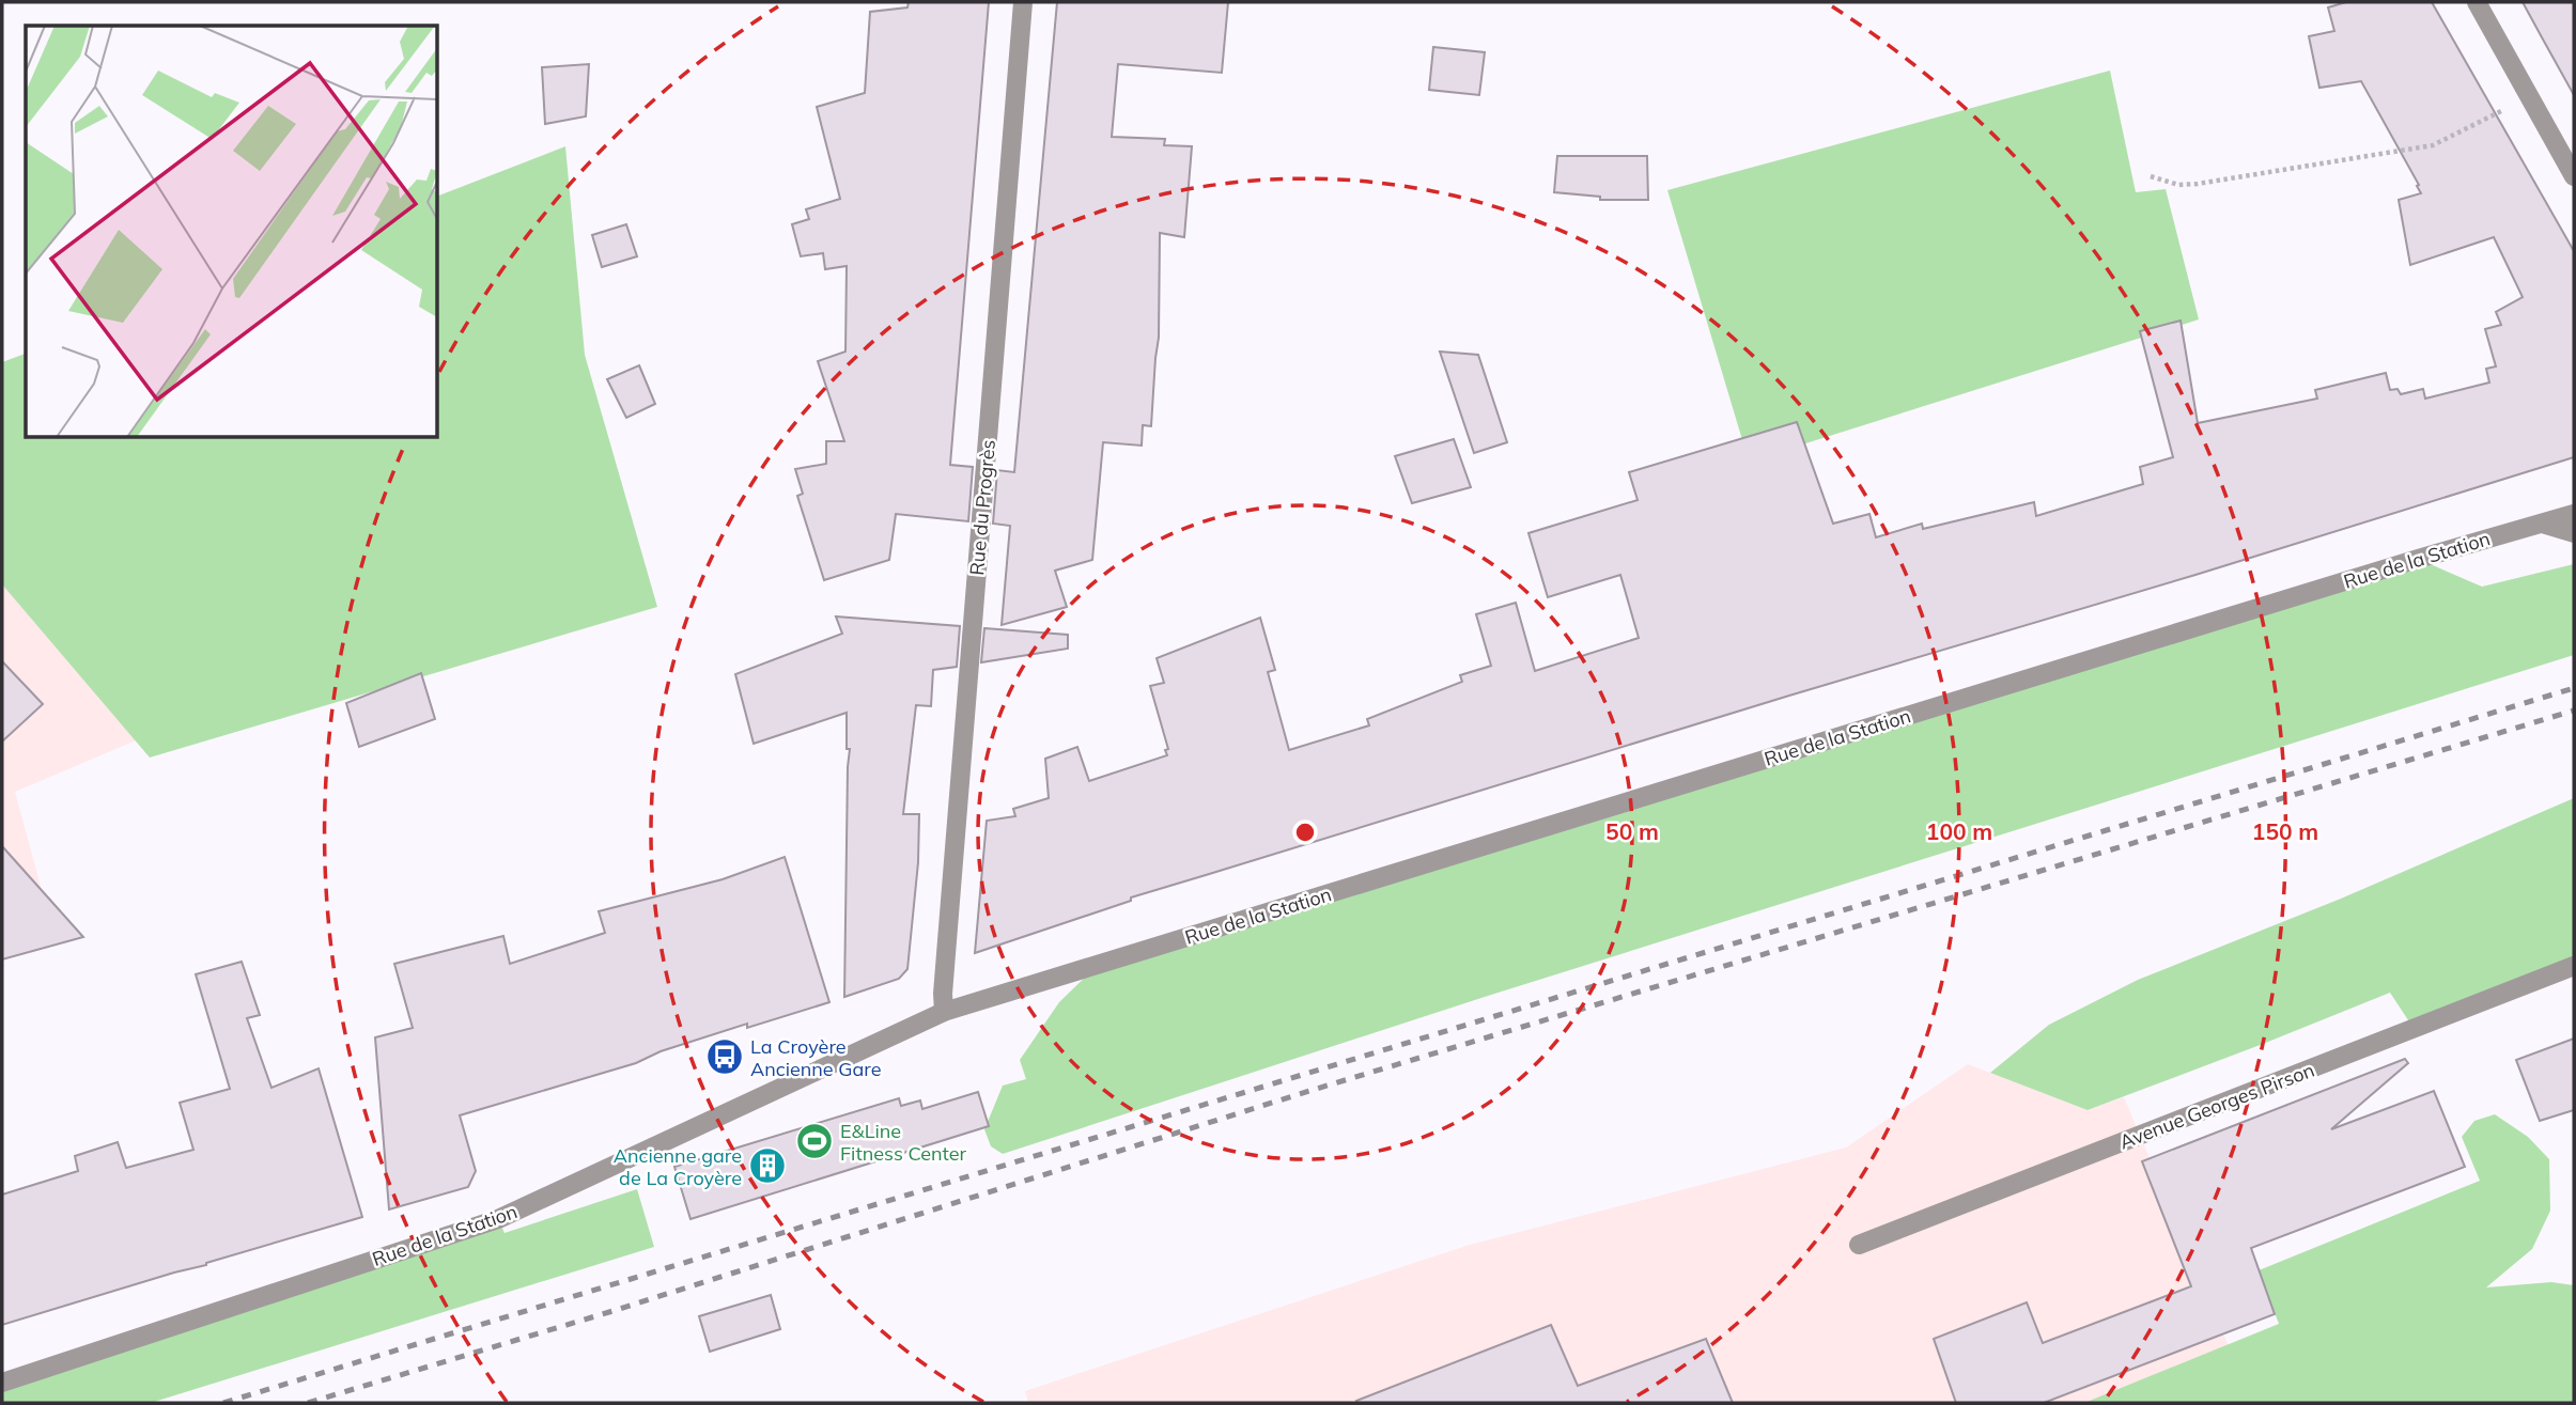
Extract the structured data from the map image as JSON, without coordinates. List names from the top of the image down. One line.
{"streets":{"street":["Rue du Progrès","Rue de la Station","Avenue Georges Pirson"]},"crossings":[["Rue du Progrès","Rue de la Station"]],"places":{"bus stop":["La Croyère Ancienne Gare"],"sports":["E&Line Fitness Center"],"building":["Ancienne gare de La Croyère"]},"rings":["50 m","100 m","150 m"]}
